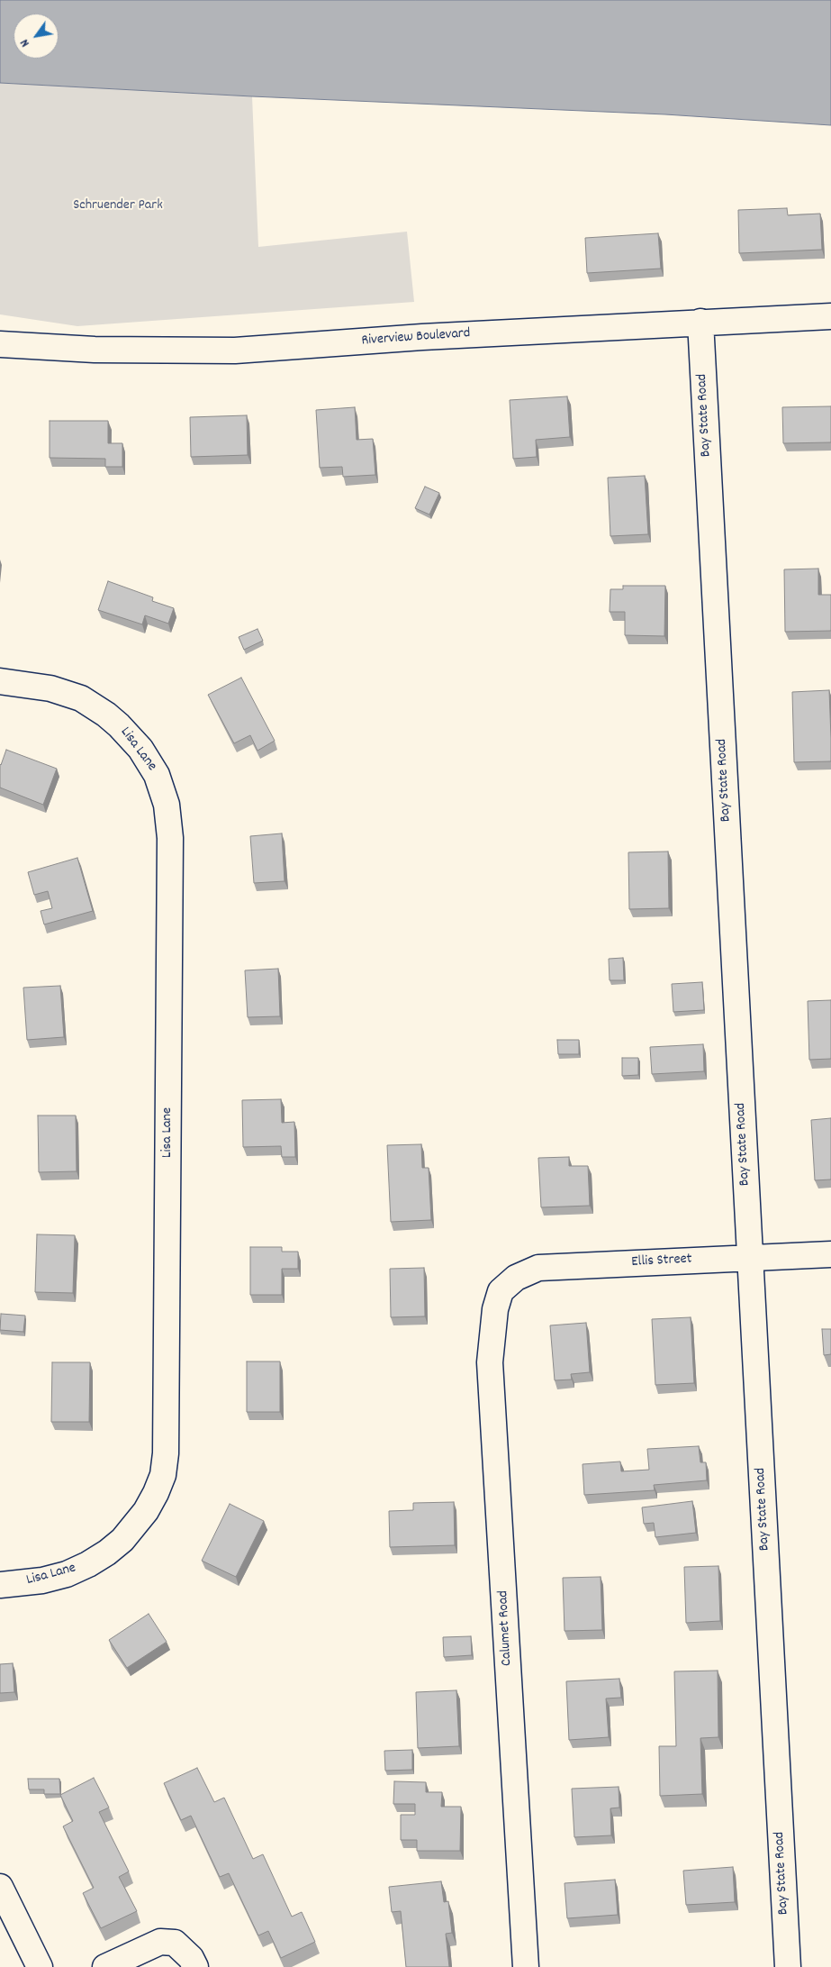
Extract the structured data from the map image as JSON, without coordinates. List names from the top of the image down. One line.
{"streets":{"street":["Riverview Boulevard","Bay State Road","Lisa Lane","Ellis Street","Calumet Road"]},"crossings":[["Riverview Boulevard","Bay State Road"],["Bay State Road","Ellis Street"],["Ellis Street","Calumet Road"]],"parks":["Schruender Park"],"north":"bottom left"}
